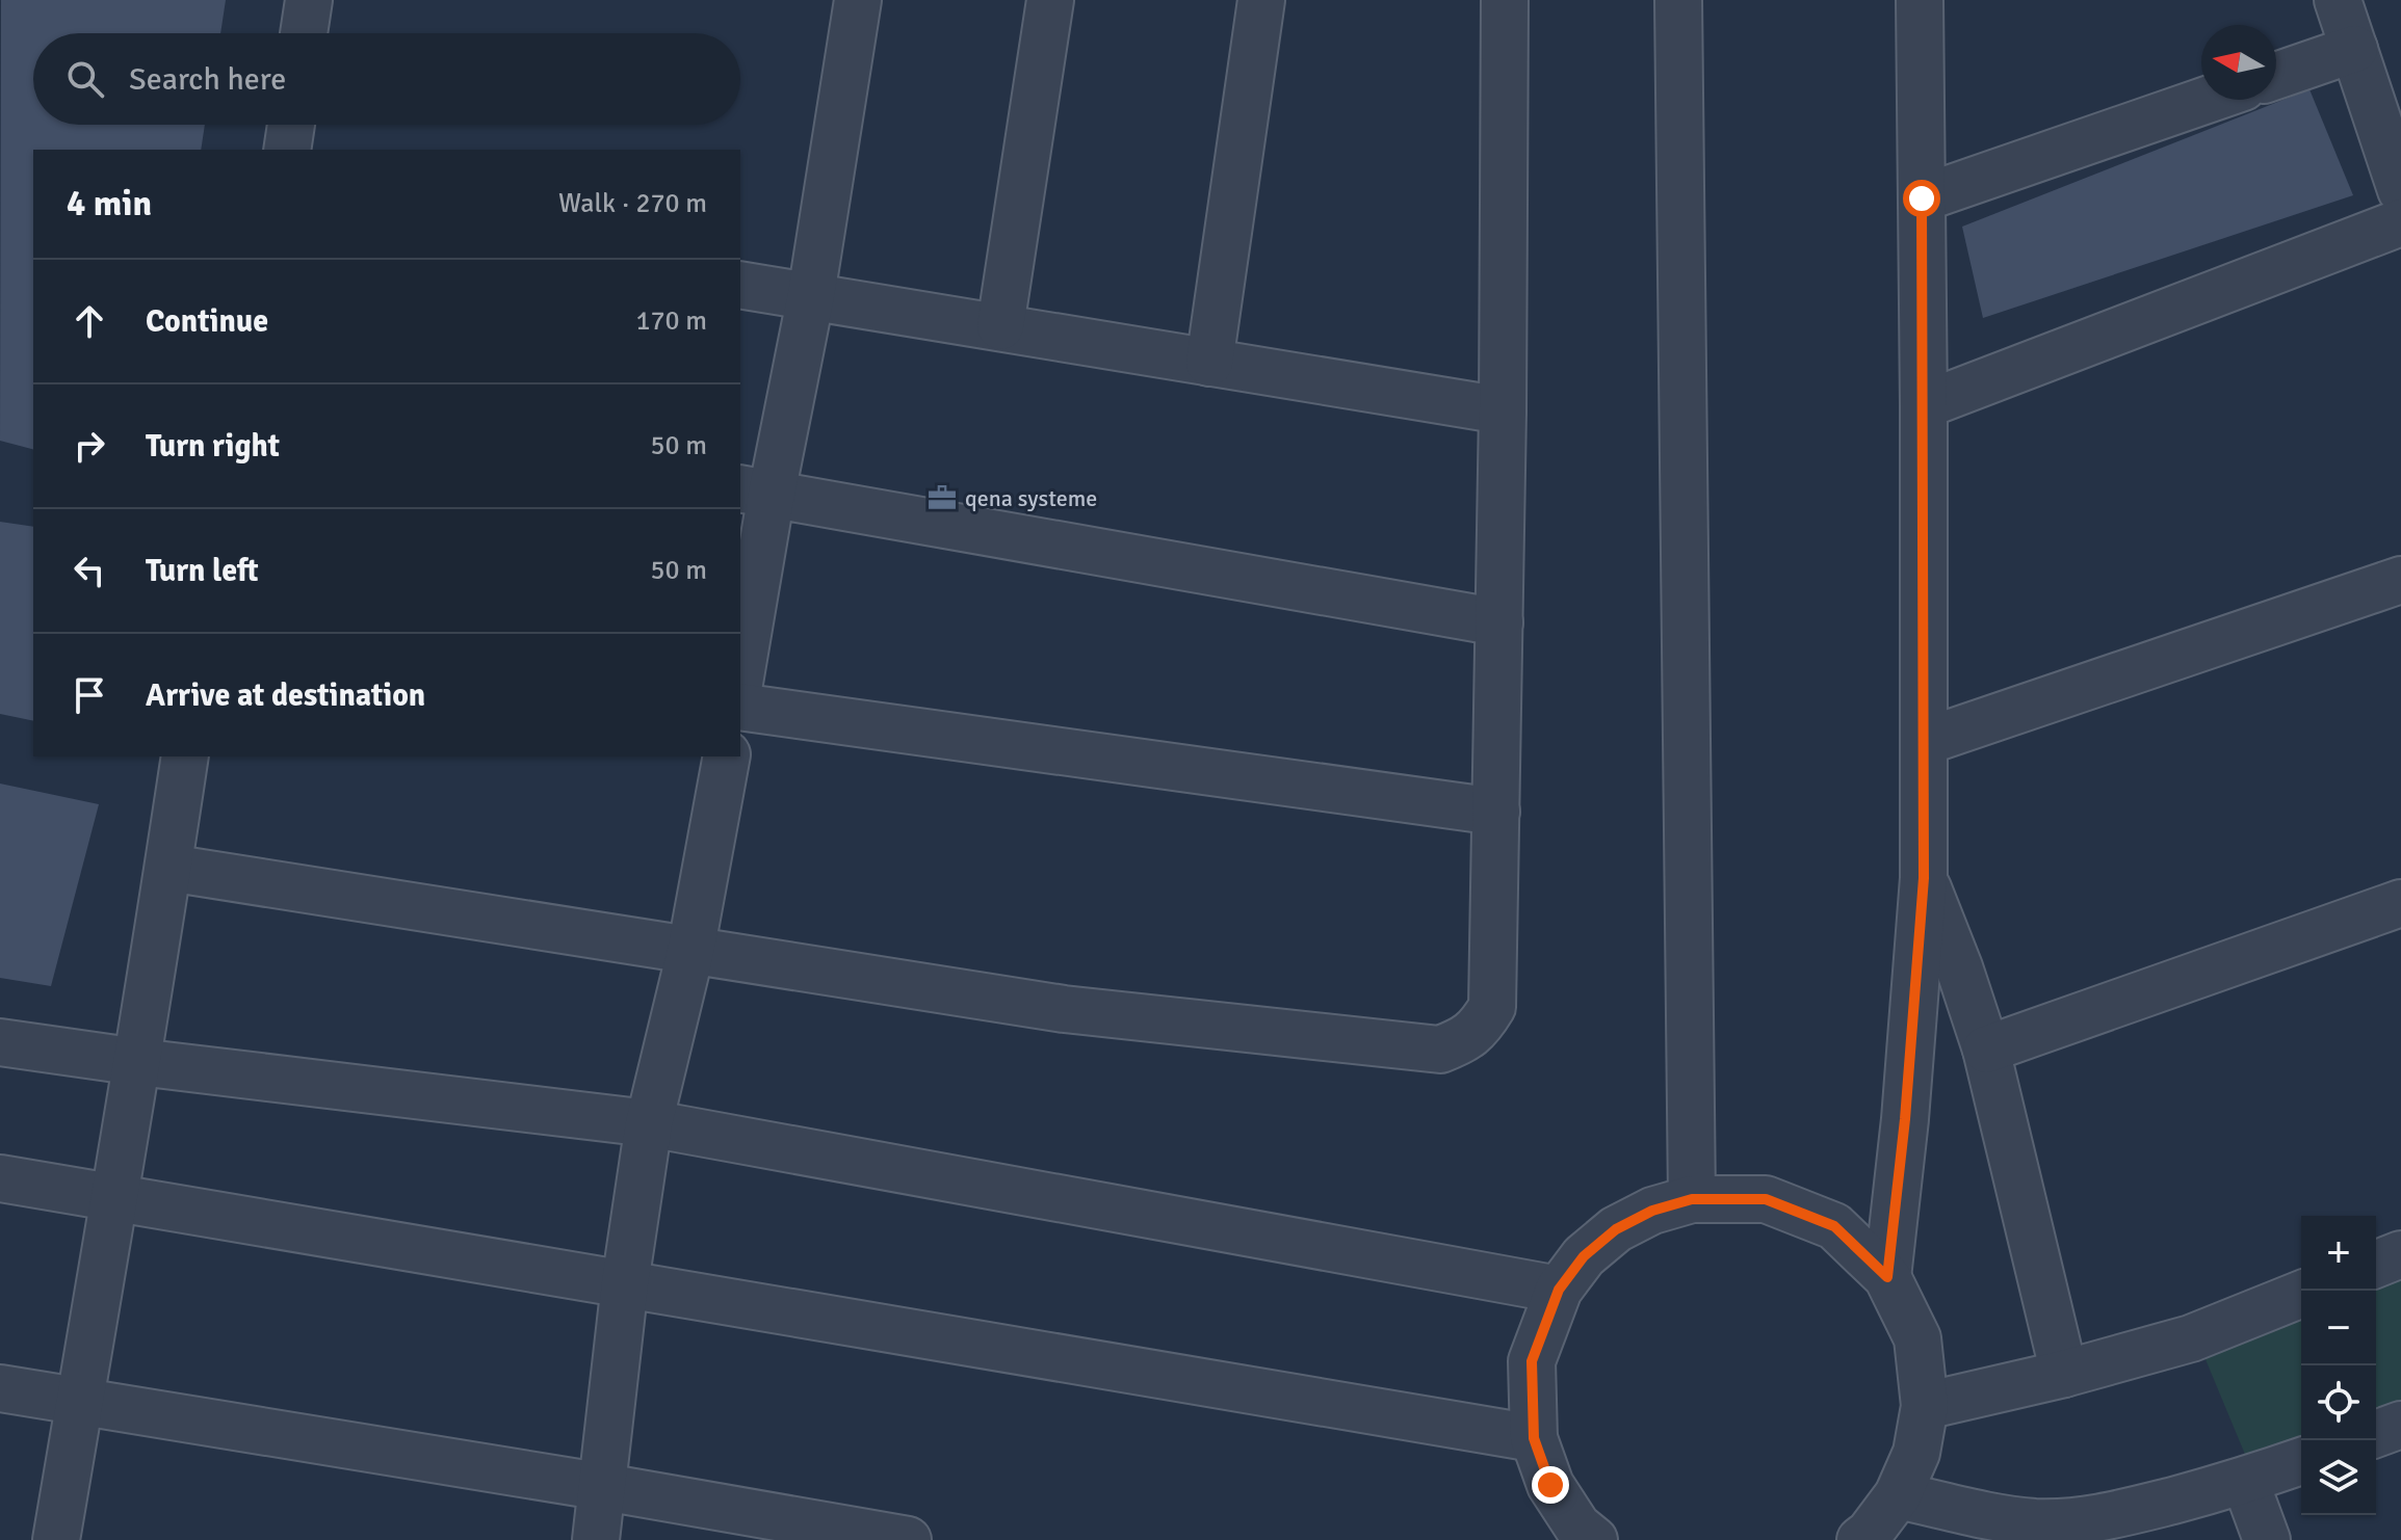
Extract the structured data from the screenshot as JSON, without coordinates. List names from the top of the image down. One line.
{"places":{"office":["qena systeme"]},"north":"left","page":{"search":"Search here","heading":["4 min","Walk · 270 m"],"list":[["Continue","170 m"],["Turn right","50 m"],["Turn left","50 m"],"Arrive at destination"],"map_buttons":["+","−"]}}
